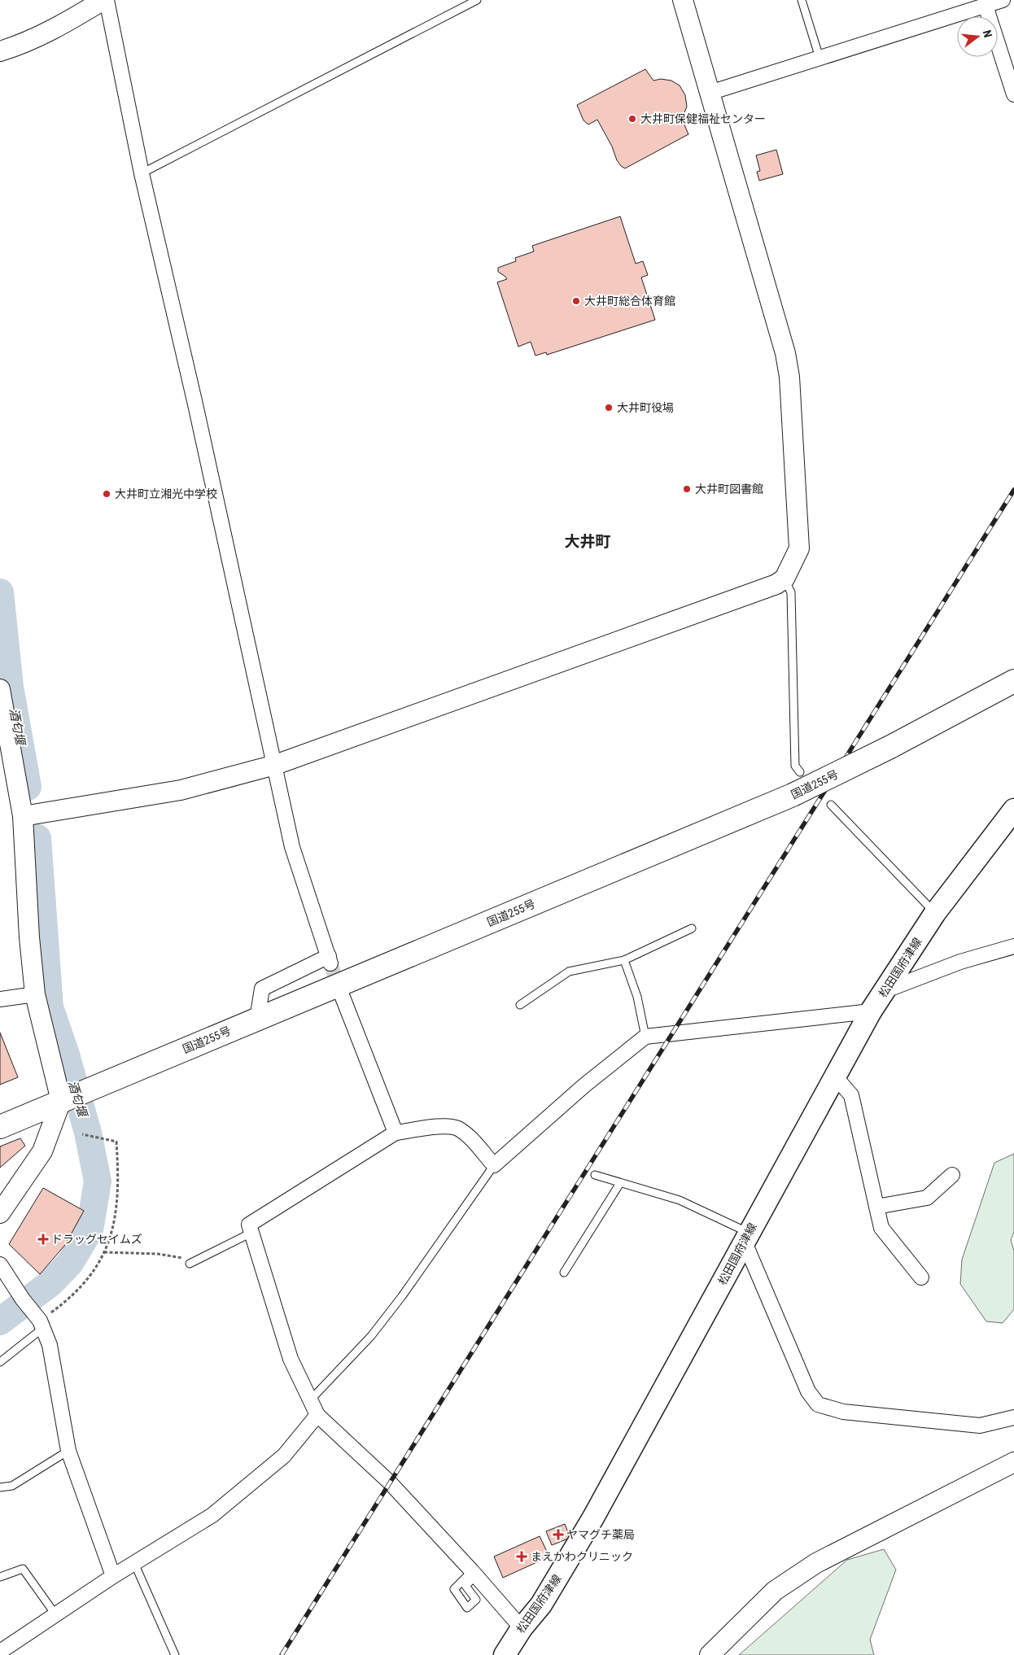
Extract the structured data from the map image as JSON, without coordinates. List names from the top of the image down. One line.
{"streets":{"highway":["国道255号"],"main road":["松田国府津線"]},"districts":["大井町"],"water":["酒匂堰"],"places":{"other":["大井町保健福祉センター","大井町総合体育館","大井町役場","大井町図書館","大井町立湘光中学校"],"health":["ドラッグセイムズ","ヤマグチ薬局","まえかわクリニック"]},"north":"right"}
